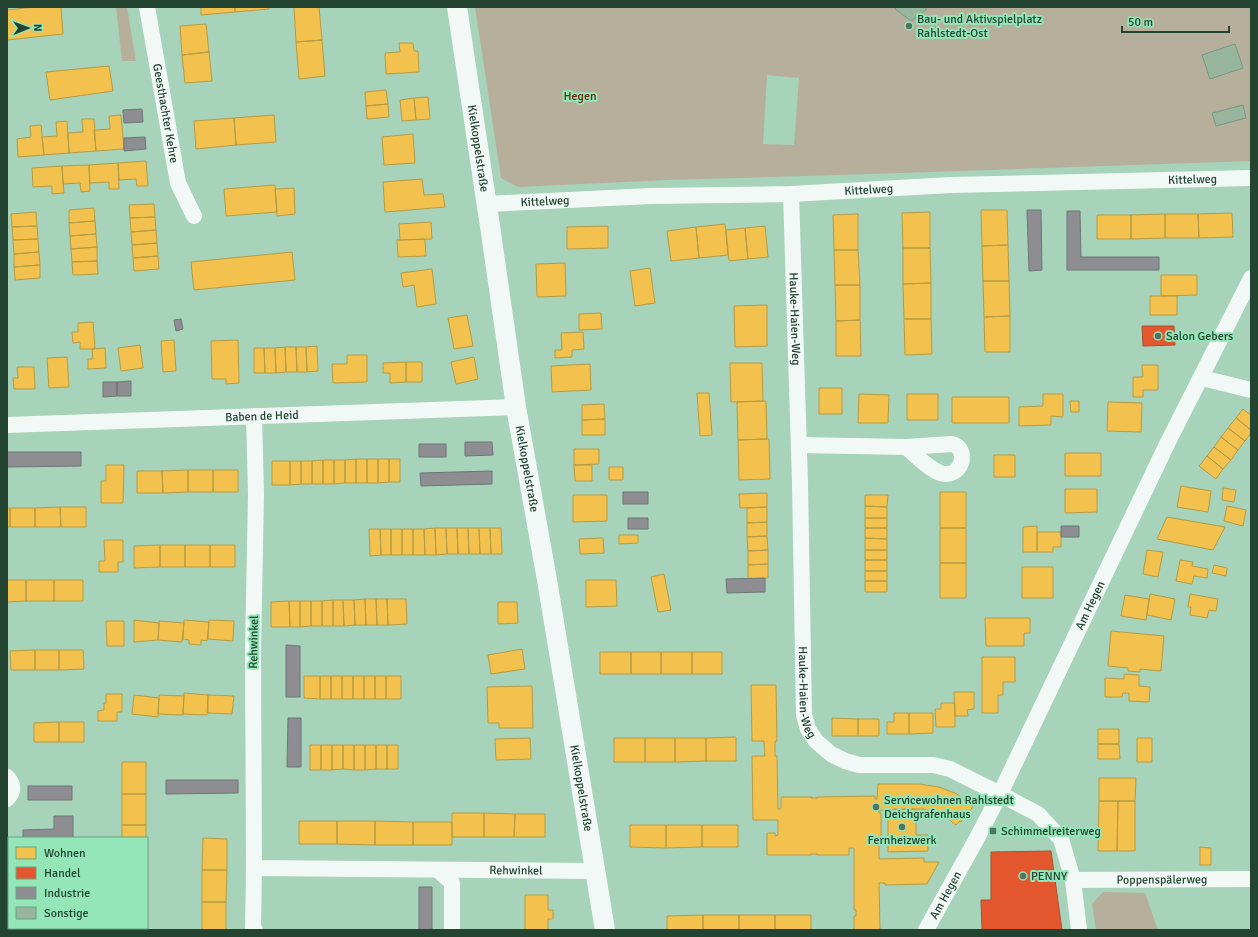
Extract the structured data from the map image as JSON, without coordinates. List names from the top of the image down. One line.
{"streets":{"street":["Geesthachter Kehre","Kielkoppelstraße","Kittelweg","Hauke-Haien-Weg","Baben de Heid","Am Hegen","Rehwinkel","Poppenspälerweg"]},"crossings":[["Kielkoppelstraße","Kittelweg"],["Kielkoppelstraße","Baben de Heid"],["Kielkoppelstraße","Rehwinkel"],["Kittelweg","Hauke-Haien-Weg"],["Hauke-Haien-Weg","Am Hegen"],["Baben de Heid","Rehwinkel"]],"parks":["Hegen"],"places":{"other":["Bau- und Aktivspielplatz Rahlstedt-Ost","Salon Gebers","Servicewohnen Rahlstedt Deichgrafenhaus","Fernheizwerk","PENNY"],"transit":["Schimmelreiterweg"]},"legend":["Wohnen","Handel","Industrie","Sonstige"],"scale_bar":"50 m","north":"right"}
